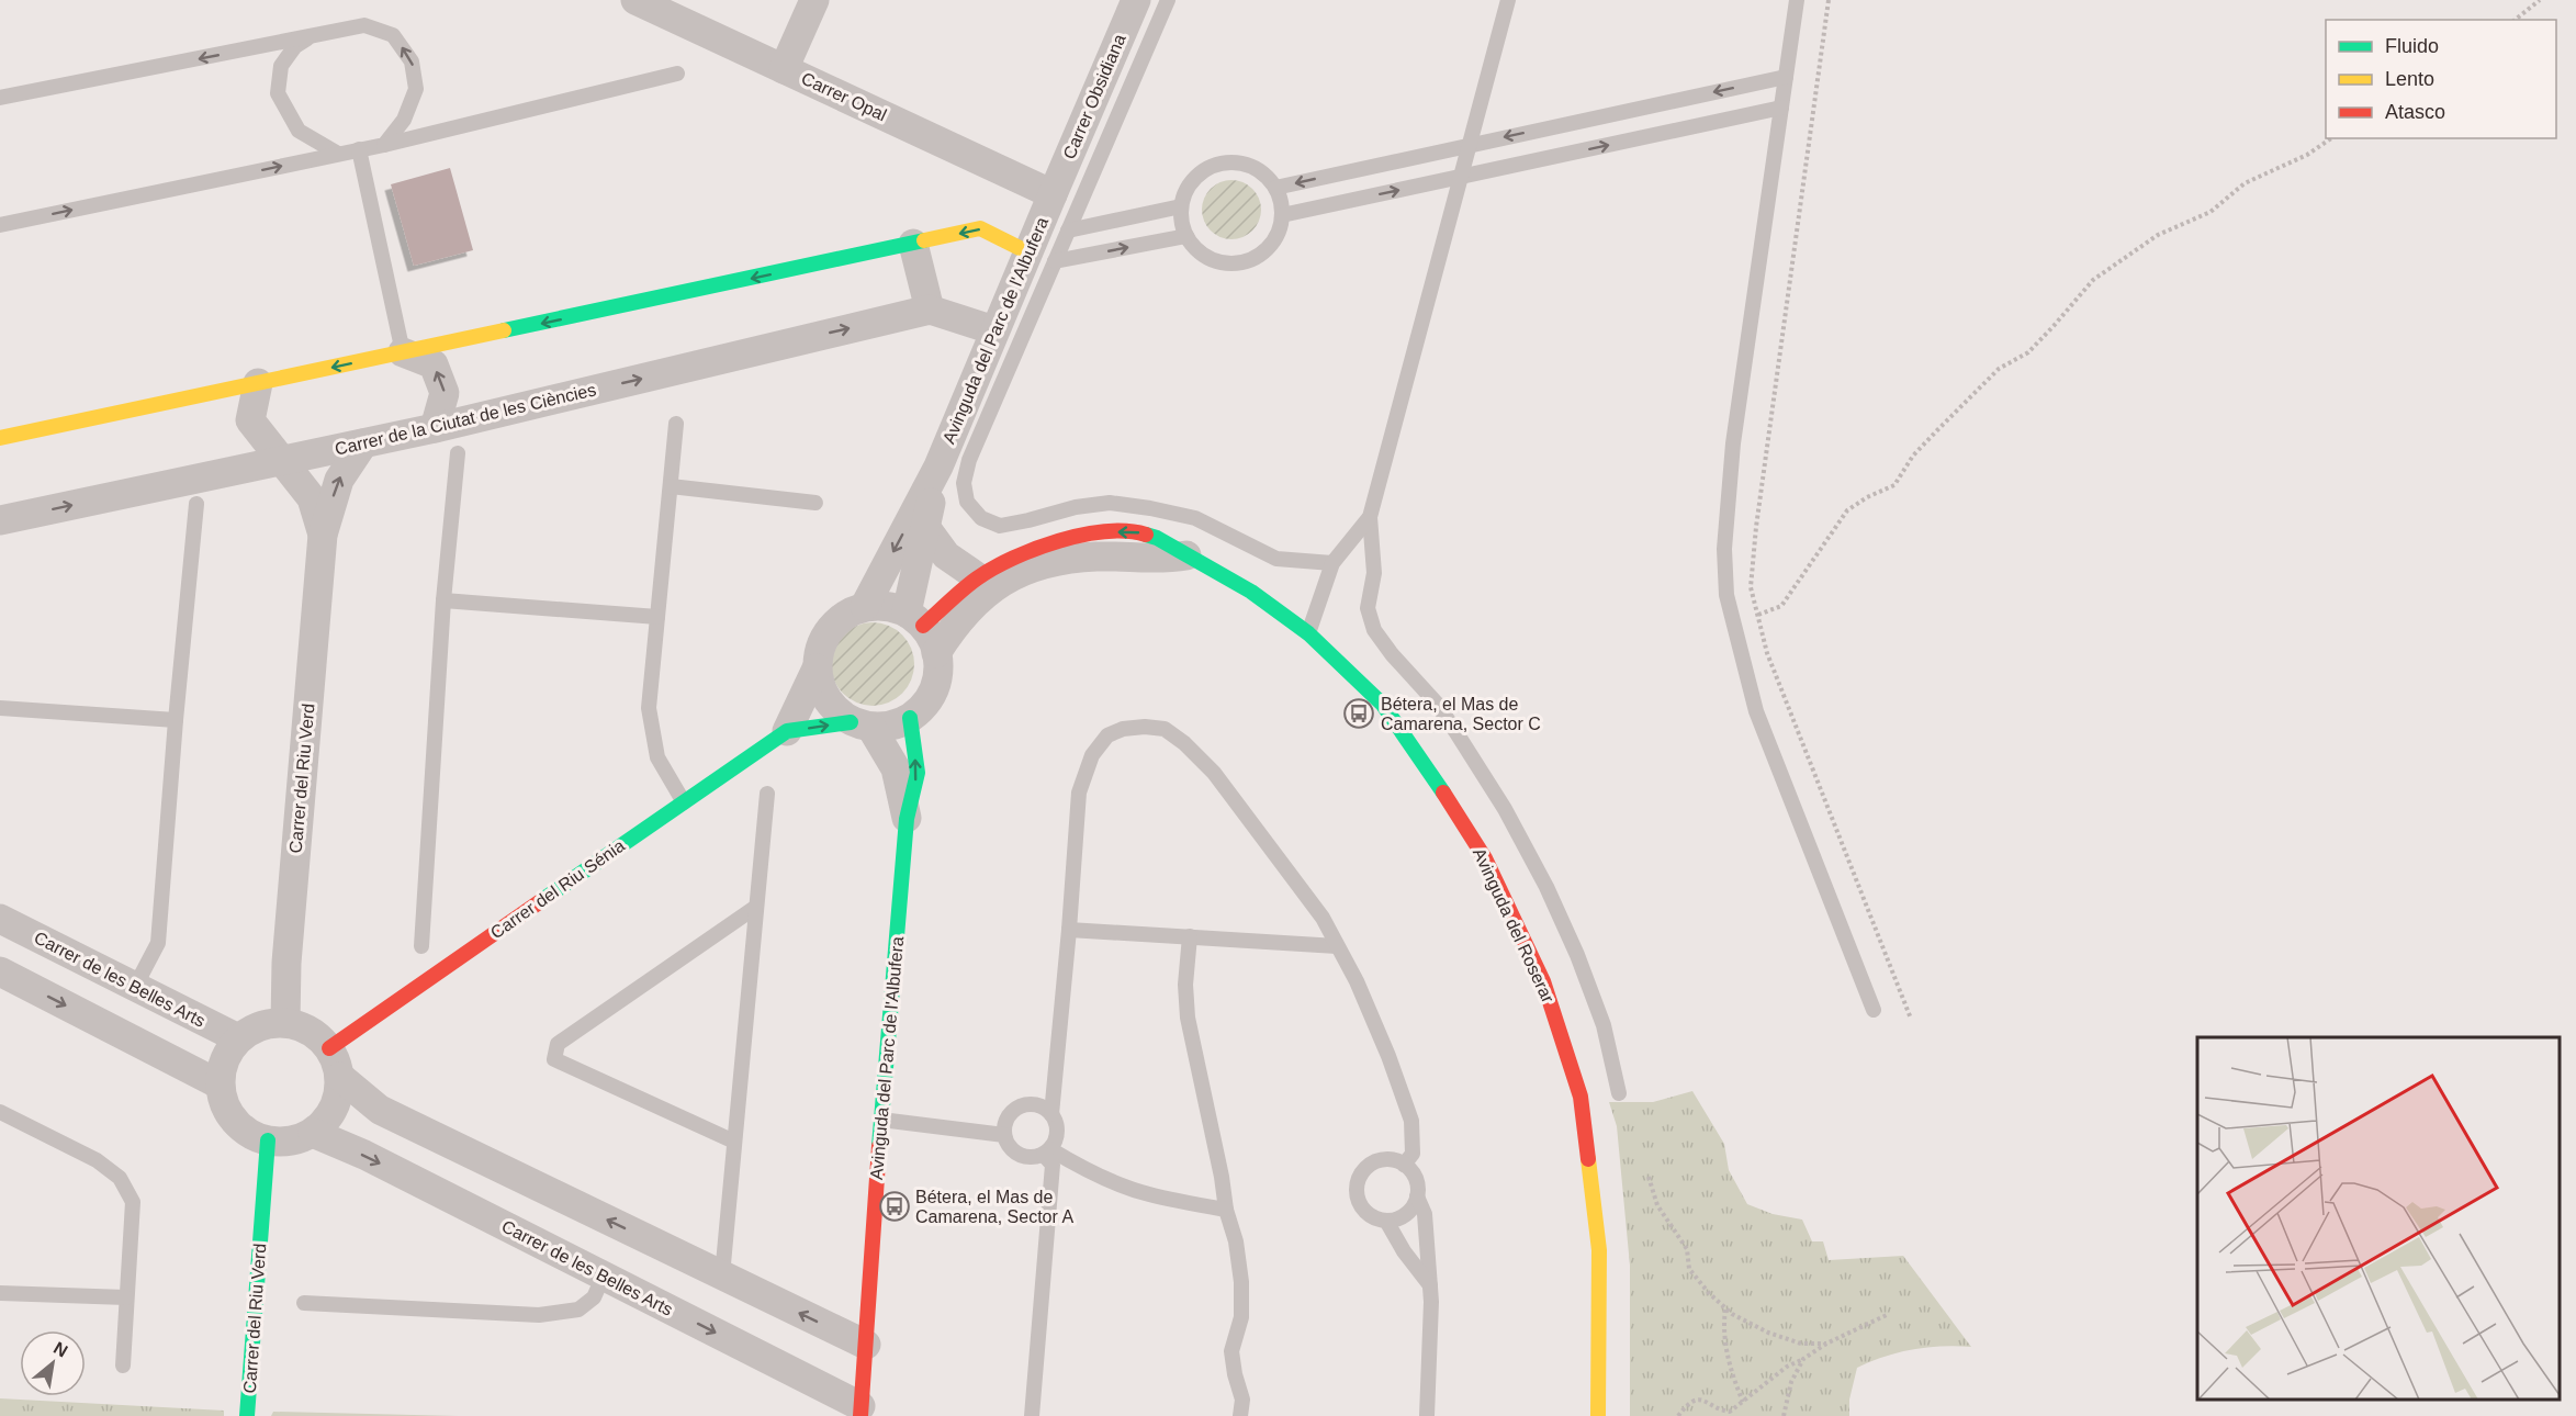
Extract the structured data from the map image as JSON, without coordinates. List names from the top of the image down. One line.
{"streets":{"street":["Carrer Opal","Carrer Obsidiana","Avinguda del Parc de l'Albufera","Carrer de la Ciutat de les Ciències","Carrer del Riu Verd","Carrer del Riu Sénia","Avinguda del Roserar","Carrer de les Belles Arts"]},"crossings":[["Carrer Opal","Carrer Obsidiana"],["Carrer Opal","Avinguda del Parc de l'Albufera"],["Carrer Obsidiana","Avinguda del Parc de l'Albufera"],["Avinguda del Parc de l'Albufera","Carrer del Riu Sénia"],["Avinguda del Parc de l'Albufera","Avinguda del Roserar"],["Avinguda del Parc de l'Albufera","Carrer de les Belles Arts"],["Carrer de la Ciutat de les Ciències","Carrer del Riu Verd"],["Carrer del Riu Verd","Carrer del Riu Sénia"],["Carrer del Riu Verd","Carrer de les Belles Arts"],["Carrer del Riu Sénia","Avinguda del Roserar"],["Carrer del Riu Sénia","Carrer de les Belles Arts"]],"places":{"bus stop":["Bétera, el Mas de Camarena, Sector C","Bétera, el Mas de Camarena, Sector A"]},"legend":["Fluido","Lento","Atasco"],"north":"top right"}
